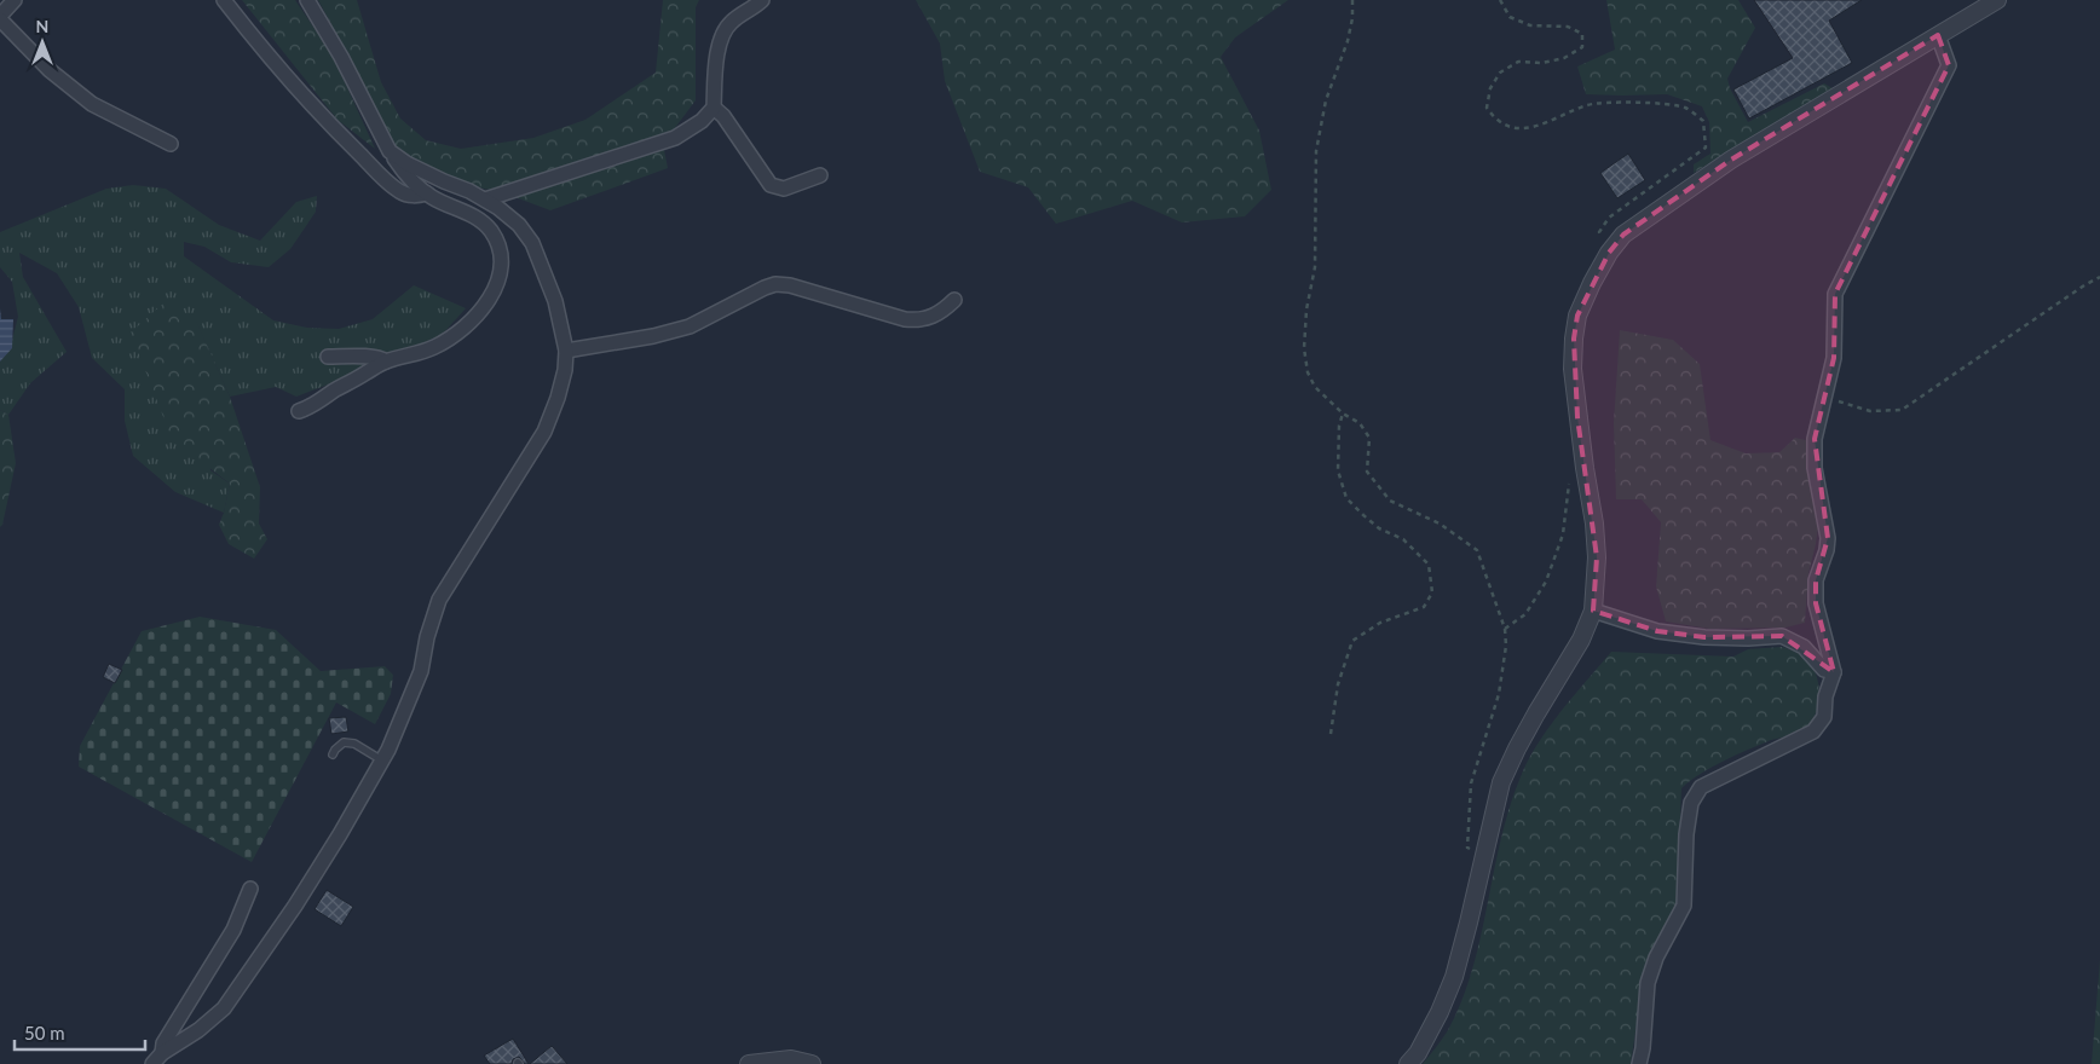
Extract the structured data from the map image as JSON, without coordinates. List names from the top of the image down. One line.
{"scale_bar":"50 m","north":"top"}
